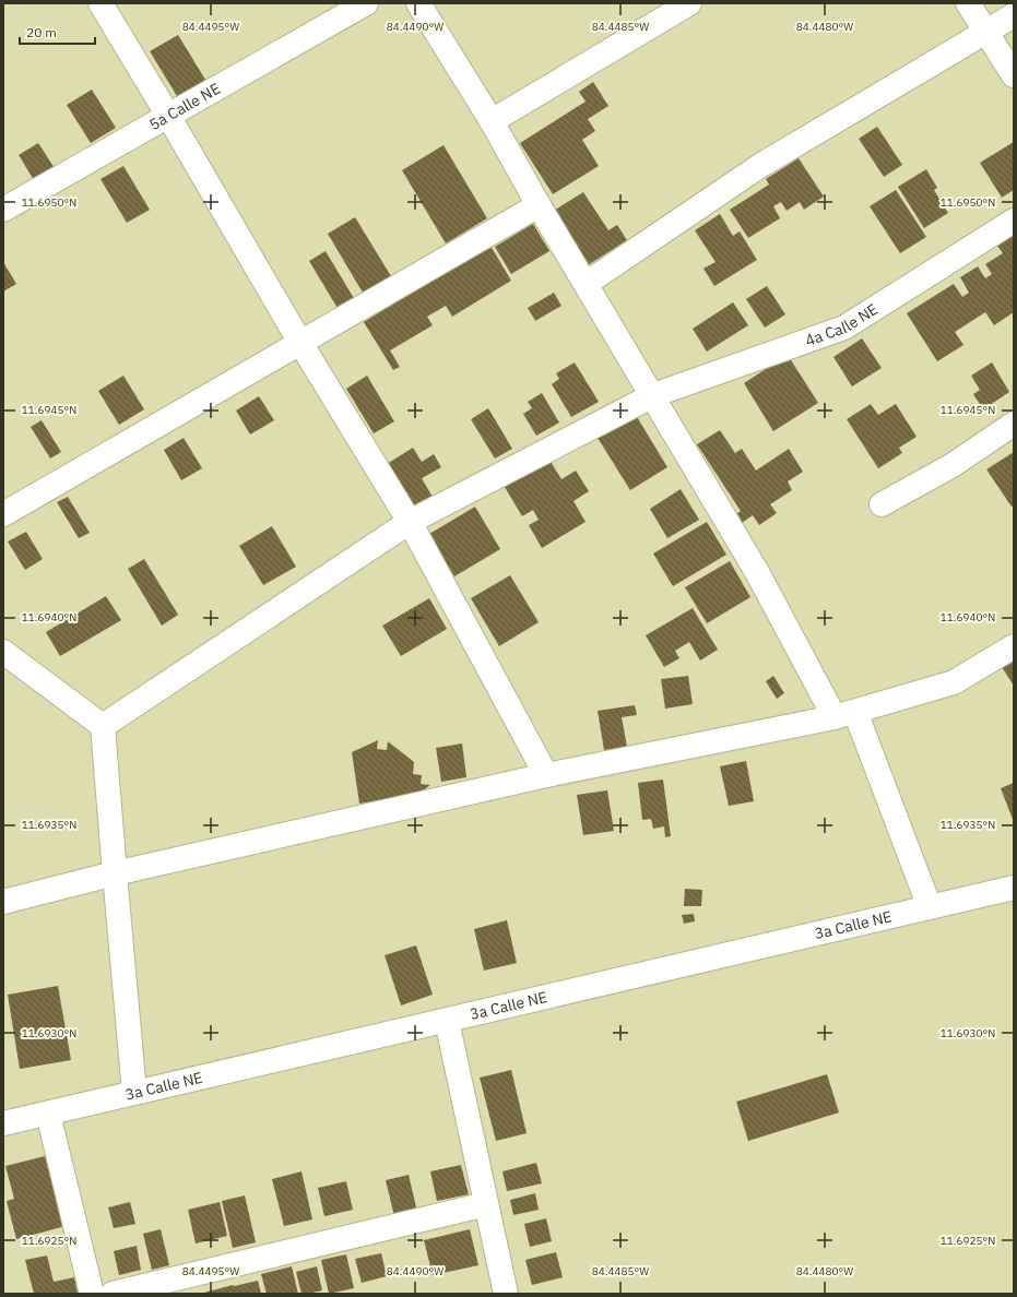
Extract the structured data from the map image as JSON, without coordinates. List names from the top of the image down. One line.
{"streets":{"street":["5a Calle NE","4a Calle NE","3a Calle NE"]},"scale_bar":"20 m","coordinates":["84.4495°W","84.4490°W","84.4485°W","84.4480°W","11.6950°N","11.6945°N","11.6940°N","11.6935°N","11.6930°N","11.6925°N"]}
